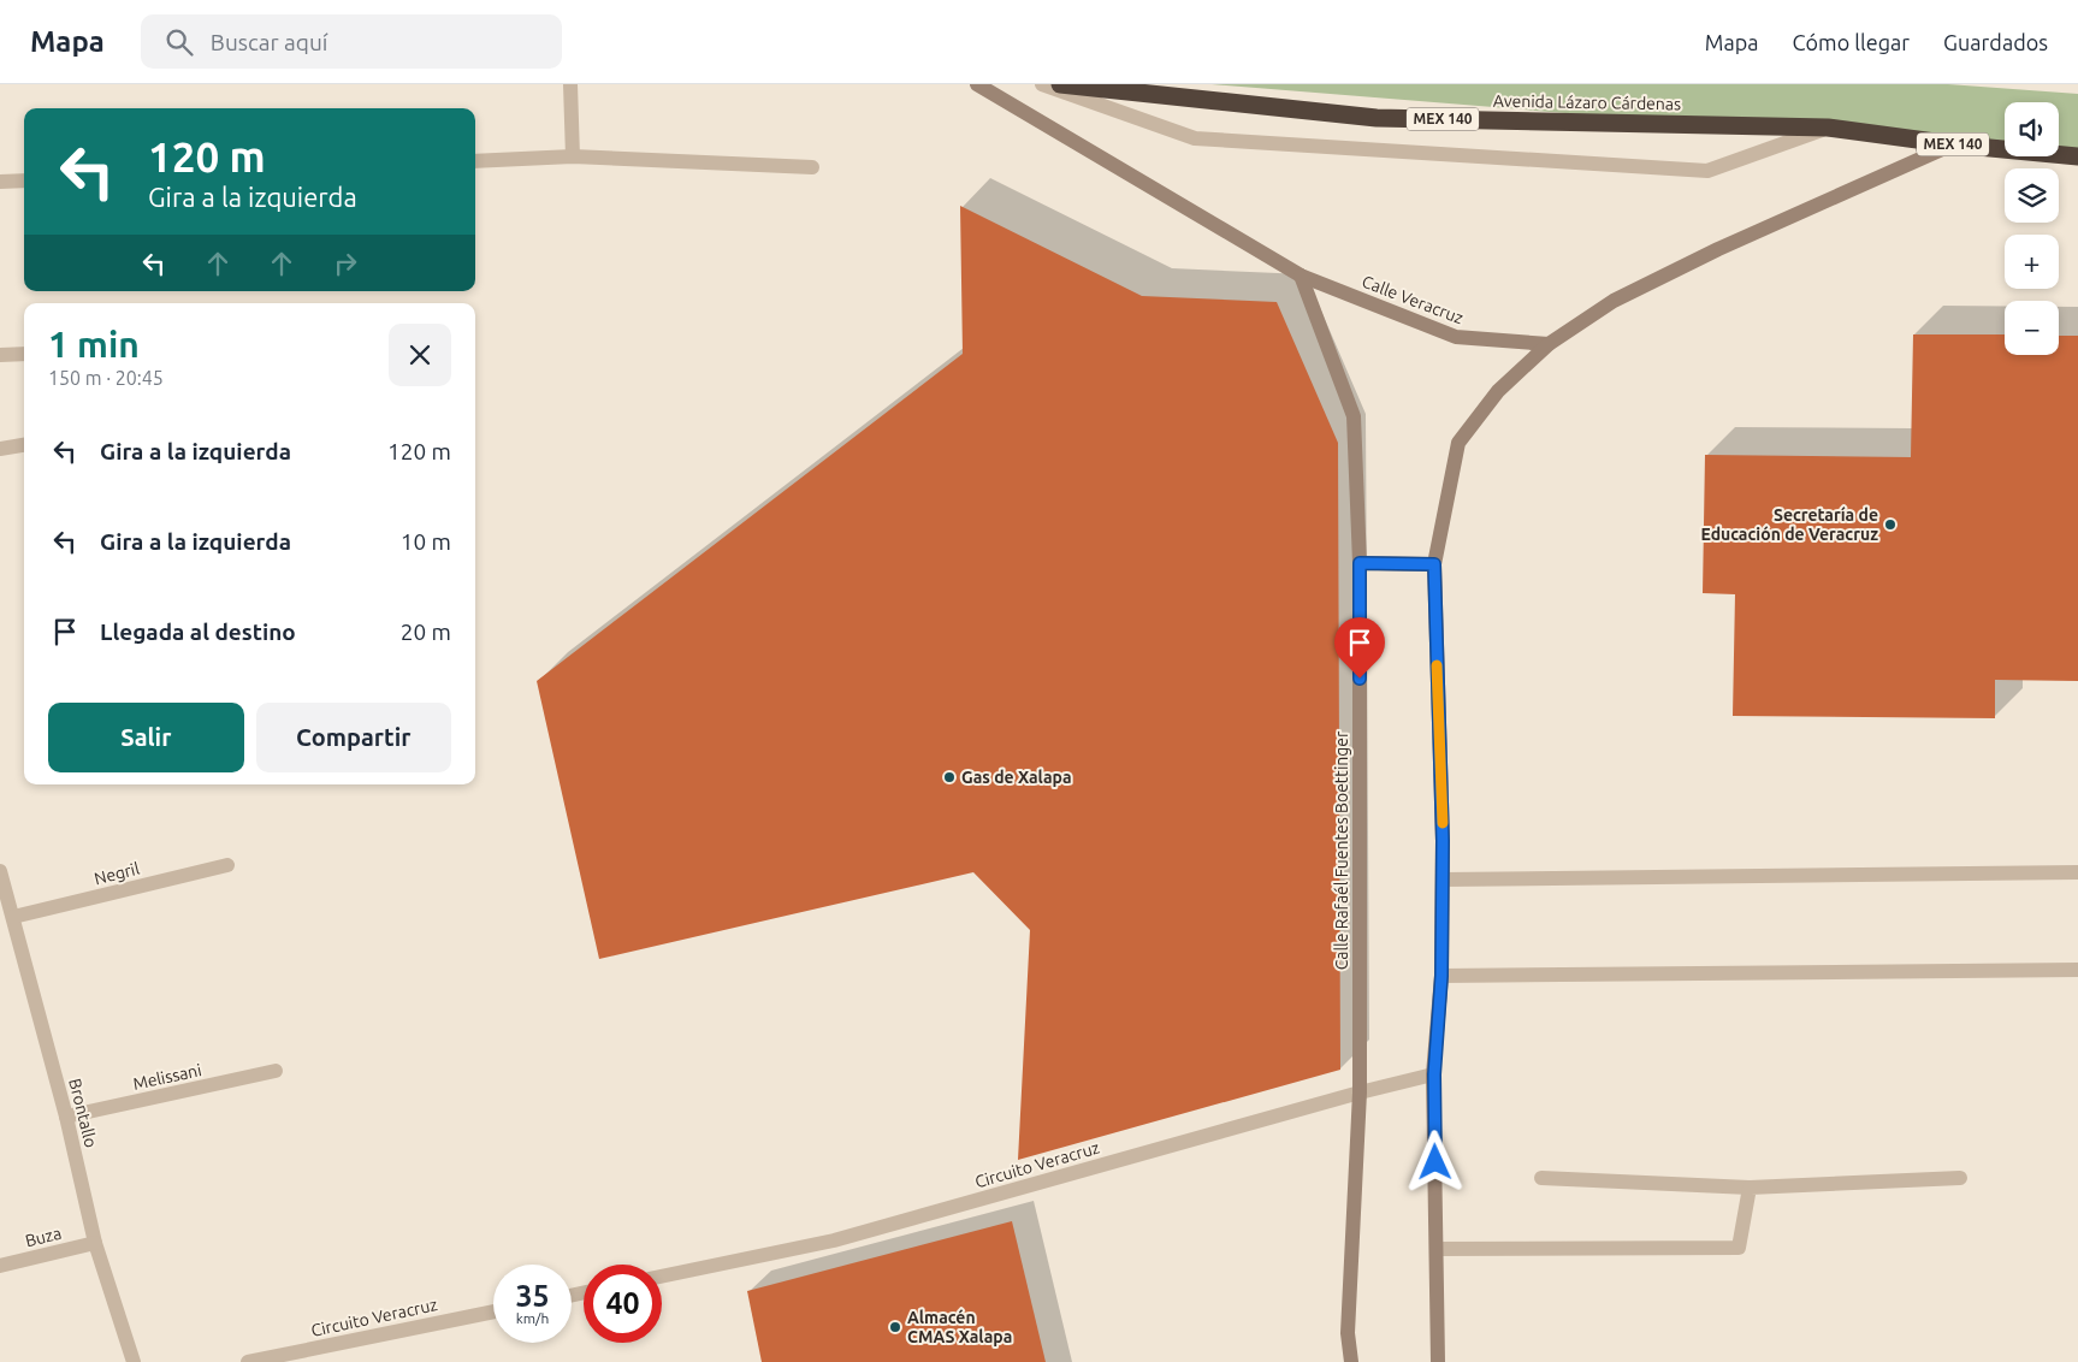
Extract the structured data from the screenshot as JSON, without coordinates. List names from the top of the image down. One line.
{"streets":{"highway":["Avenida Lázaro Cárdenas","MEX 140"],"street":["Calle Veracruz","Calle Rafaél Fuentes Boettinger","Negril","Melissani","Brontallo","Circuito Veracruz","Buza"]},"crossings":[["Calle Veracruz","Calle Rafaél Fuentes Boettinger"],["Calle Rafaél Fuentes Boettinger","Circuito Veracruz"],["Negril","Brontallo"],["Melissani","Brontallo"],["Brontallo","Buza"]],"places":["Secretaría de Educación de Veracruz","Gas de Xalapa","Almacén CMAS Xalapa"],"page":{"header":"Mapa","search":"Buscar aquí","nav":["Mapa","Cómo llegar","Guardados"],"map_buttons":["+","−"],"turn":["120 m","Gira a la izquierda"],"heading":["1 min","150 m · 20:45"],"list":[{"name":"Gira a la izquierda","value":"120 m"},{"name":"Gira a la izquierda","value":"10 m"},{"name":"Llegada al destino","value":"20 m"}],"buttons":["Salir","Compartir"],"speed":"35 km/h","limit":"40"}}
